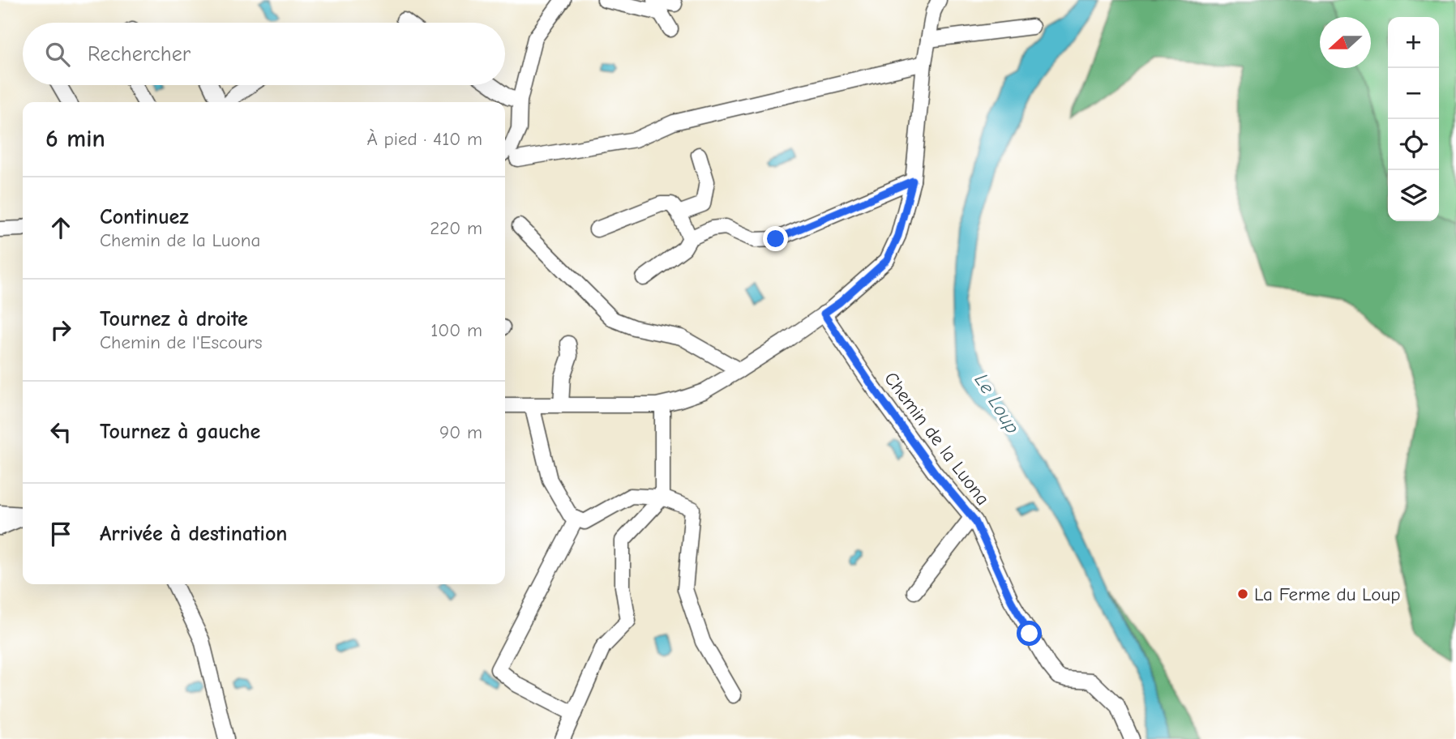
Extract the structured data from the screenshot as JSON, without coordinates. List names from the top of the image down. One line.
{"streets":{"street":["Chemin de la Luona"]},"water":["Le Loup"],"places":["La Ferme du Loup"],"north":"left","page":{"map_buttons":["+","−"],"search":"Rechercher","heading":["6 min","À pied · 410 m"],"list":[["Continuez","Chemin de la Luona","220 m"],["Tournez à droite","Chemin de l'Escours","100 m"],["Tournez à gauche","90 m"],"Arrivée à destination"]}}
